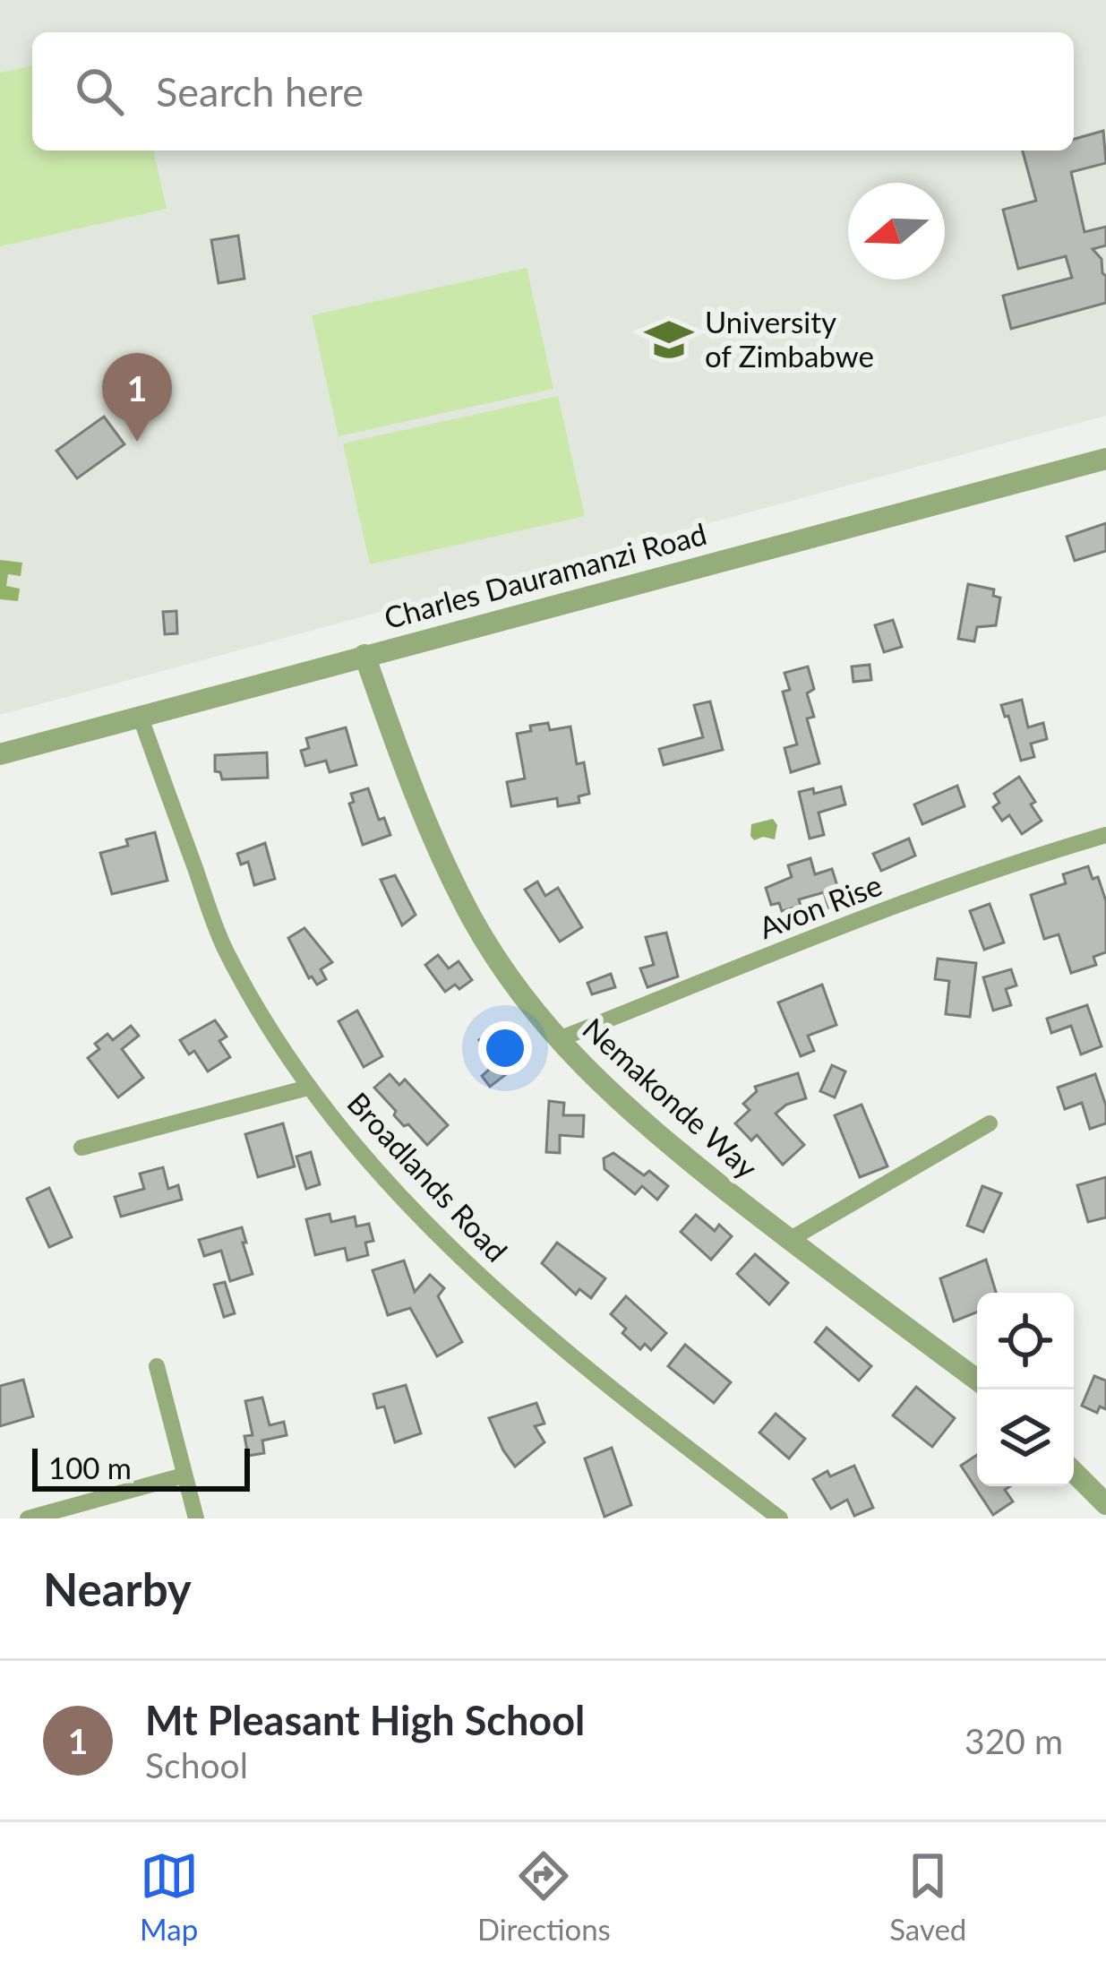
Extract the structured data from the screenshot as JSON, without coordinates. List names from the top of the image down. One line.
{"streets":{"street":["Charles Dauramanzi Road","Avon Rise","Nemakonde Way","Broadlands Road"]},"crossings":[["Charles Dauramanzi Road","Nemakonde Way"],["Charles Dauramanzi Road","Broadlands Road"],["Avon Rise","Nemakonde Way"]],"places":{"school or university":["University of Zimbabwe"]},"scale_bar":"100 m","north":"left","page":{"search":"Search here","pins":"1","scale":"100 m","heading":"Nearby","list":[{"mark":"1","name":"Mt Pleasant High School","note":"School","value":"320 m"}],"nav":["Map","Directions","Saved"]}}
